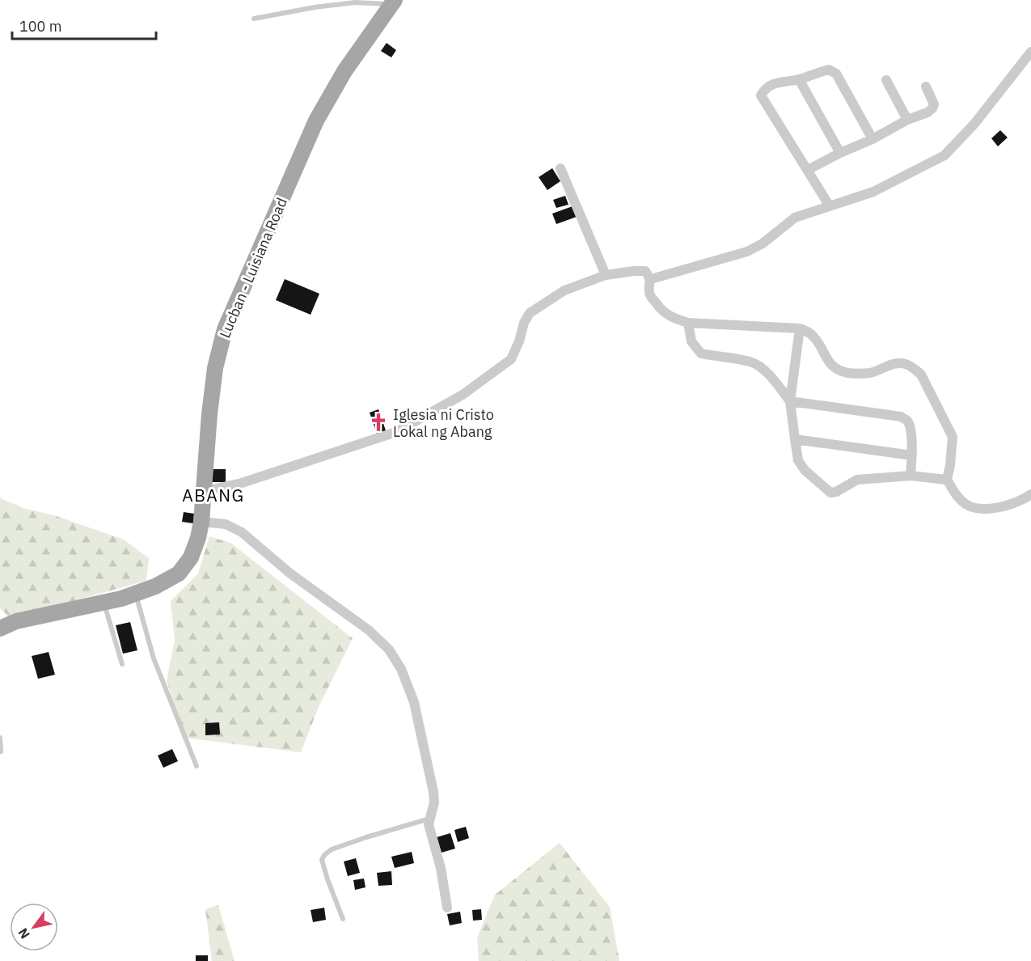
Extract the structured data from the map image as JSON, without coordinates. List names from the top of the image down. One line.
{"streets":{"main road":["Lucban - Luisiana Road"]},"districts":["ABANG"],"places":{"church":["Iglesia ni Cristo Lokal ng Abang"]},"scale_bar":"100 m","north":"bottom left"}
